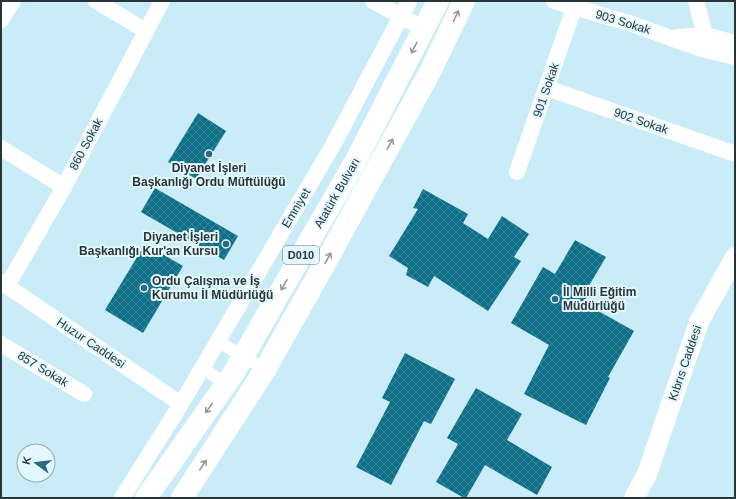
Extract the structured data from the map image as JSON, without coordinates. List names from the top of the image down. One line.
{"streets":{"highway":["Atatürk Bulvarı","D010"],"street":["903 Sokak","901 Sokak","902 Sokak","860 Sokak","Emniyet","Huzur Caddesi","Kıbrıs Caddesi","857 Sokak"]},"crossings":[["903 Sokak","901 Sokak"],["901 Sokak","902 Sokak"],["860 Sokak","Huzur Caddesi"],["Emniyet","Huzur Caddesi"]],"places":["Diyanet İşleri Başkanlığı Ordu Müftülüğü","Diyanet İşleri Başkanlığı Kur'an Kursu","Ordu Çalışma ve İş Kurumu İl Müdürlüğü","İl Milli Eğitim Müdürlüğü"],"north":"left"}
